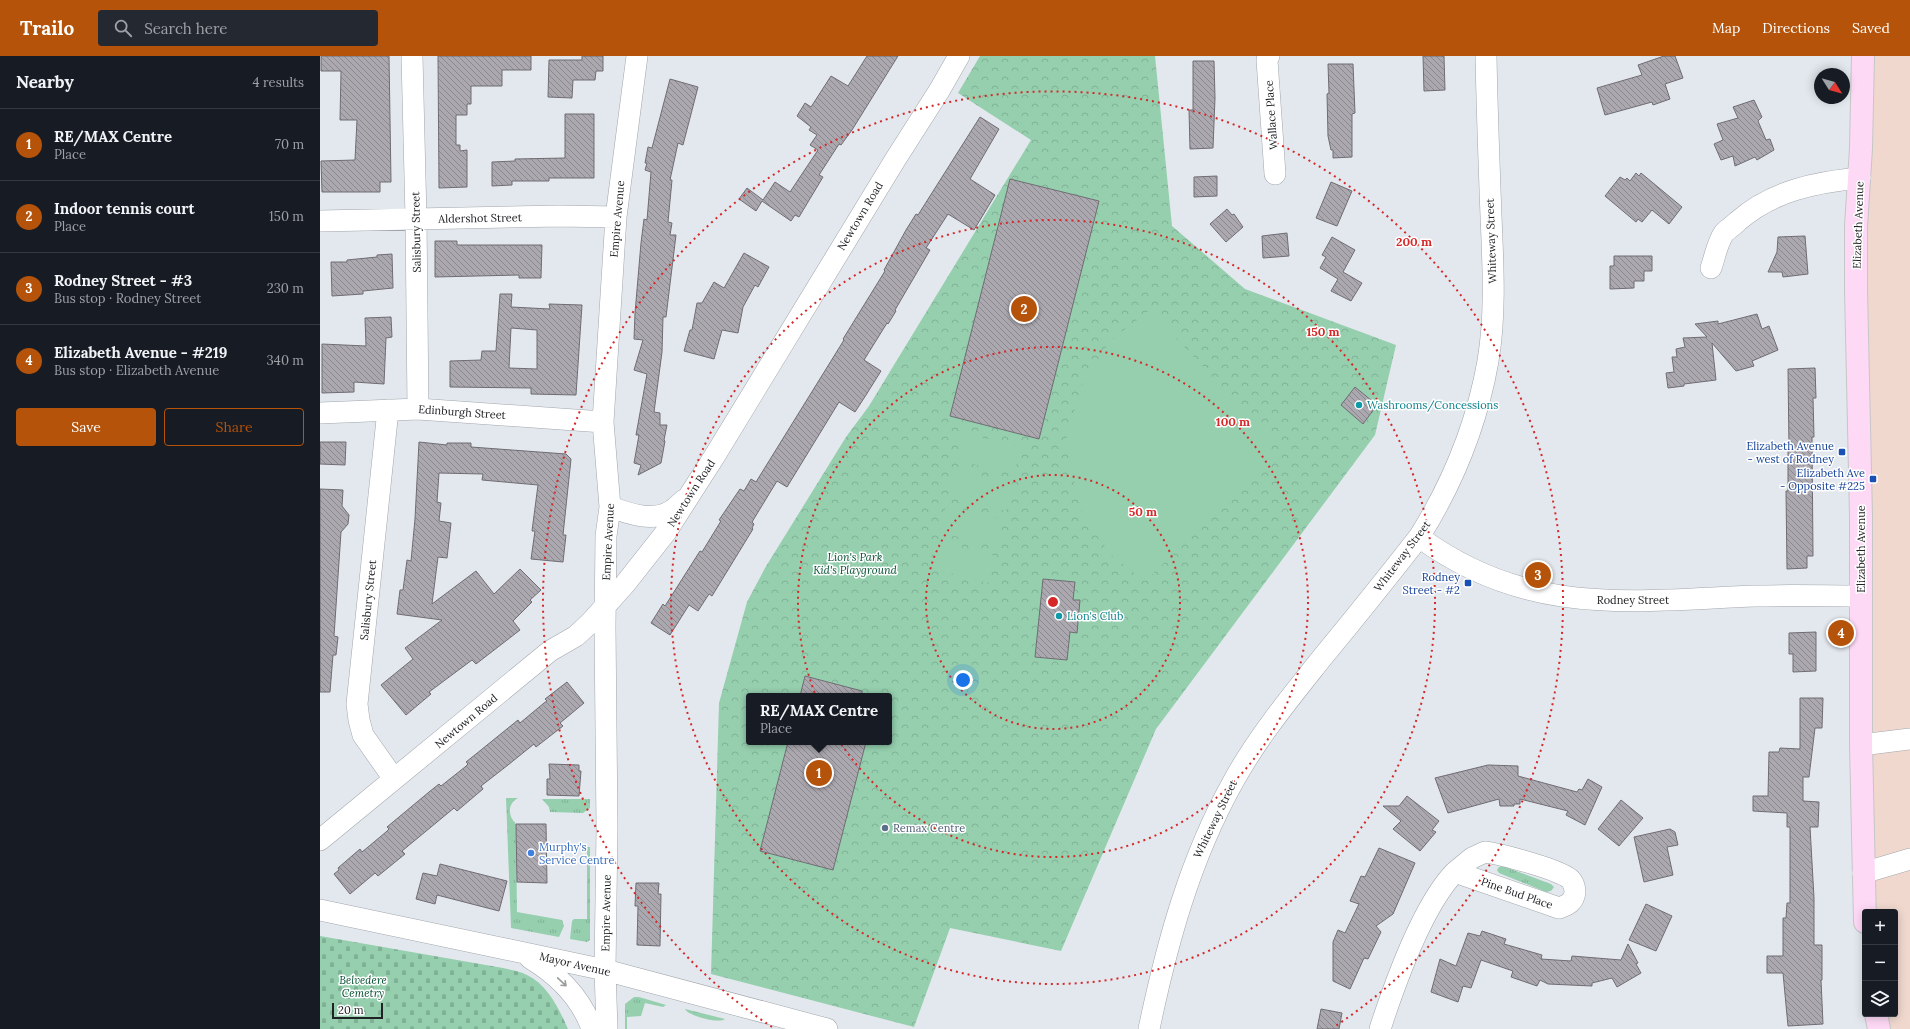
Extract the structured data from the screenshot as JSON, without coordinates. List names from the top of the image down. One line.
{"streets":{"main road":["Elizabeth Avenue"],"street":["Wallace Place","Newtown Road","Aldershot Street","Empire Avenue","Salisbury Street","Whiteway Street","Edinburgh Street","Rodney Street","Pine Bud Place","Mayor Avenue"]},"crossings":[["Newtown Road","Empire Avenue"],["Newtown Road","Salisbury Street"],["Aldershot Street","Empire Avenue"],["Aldershot Street","Salisbury Street"],["Empire Avenue","Edinburgh Street"],["Empire Avenue","Mayor Avenue"],["Elizabeth Avenue","Rodney Street"],["Salisbury Street","Edinburgh Street"],["Whiteway Street","Rodney Street"]],"parks":["Lion's Park Kid's Playground","Belvedere Cemetry"],"places":{"other":["Washrooms/Concessions","Lion's Club","Remax Centre","Murphy's Service Centre"],"transit":["Elizabeth Avenue - west of Rodney","Elizabeth Ave - Opposite #225","Rodney Street - #2"]},"scale_bar":"20 m","north":"bottom right","page":{"header":"Trailo","search":"Search here","nav":["Map","Directions","Saved"],"heading":["Nearby","4 results"],"list":[{"mark":"1","name":"RE/MAX Centre","note":"Place","value":"70 m"},{"mark":"2","name":"Indoor tennis court","note":"Place","value":"150 m"},{"mark":"3","name":"Rodney Street - #3","note":"Bus stop · Rodney Street","value":"230 m"},{"mark":"4","name":"Elizabeth Avenue - #219","note":"Bus stop · Elizabeth Avenue","value":"340 m"}],"pins":["2","3","4","1"],"buttons":["Save","Share"],"popup":["RE/MAX Centre","Place"],"map_buttons":["+","−"],"scale":"20 m"},"rings":["200 m","150 m","100 m","50 m"]}
